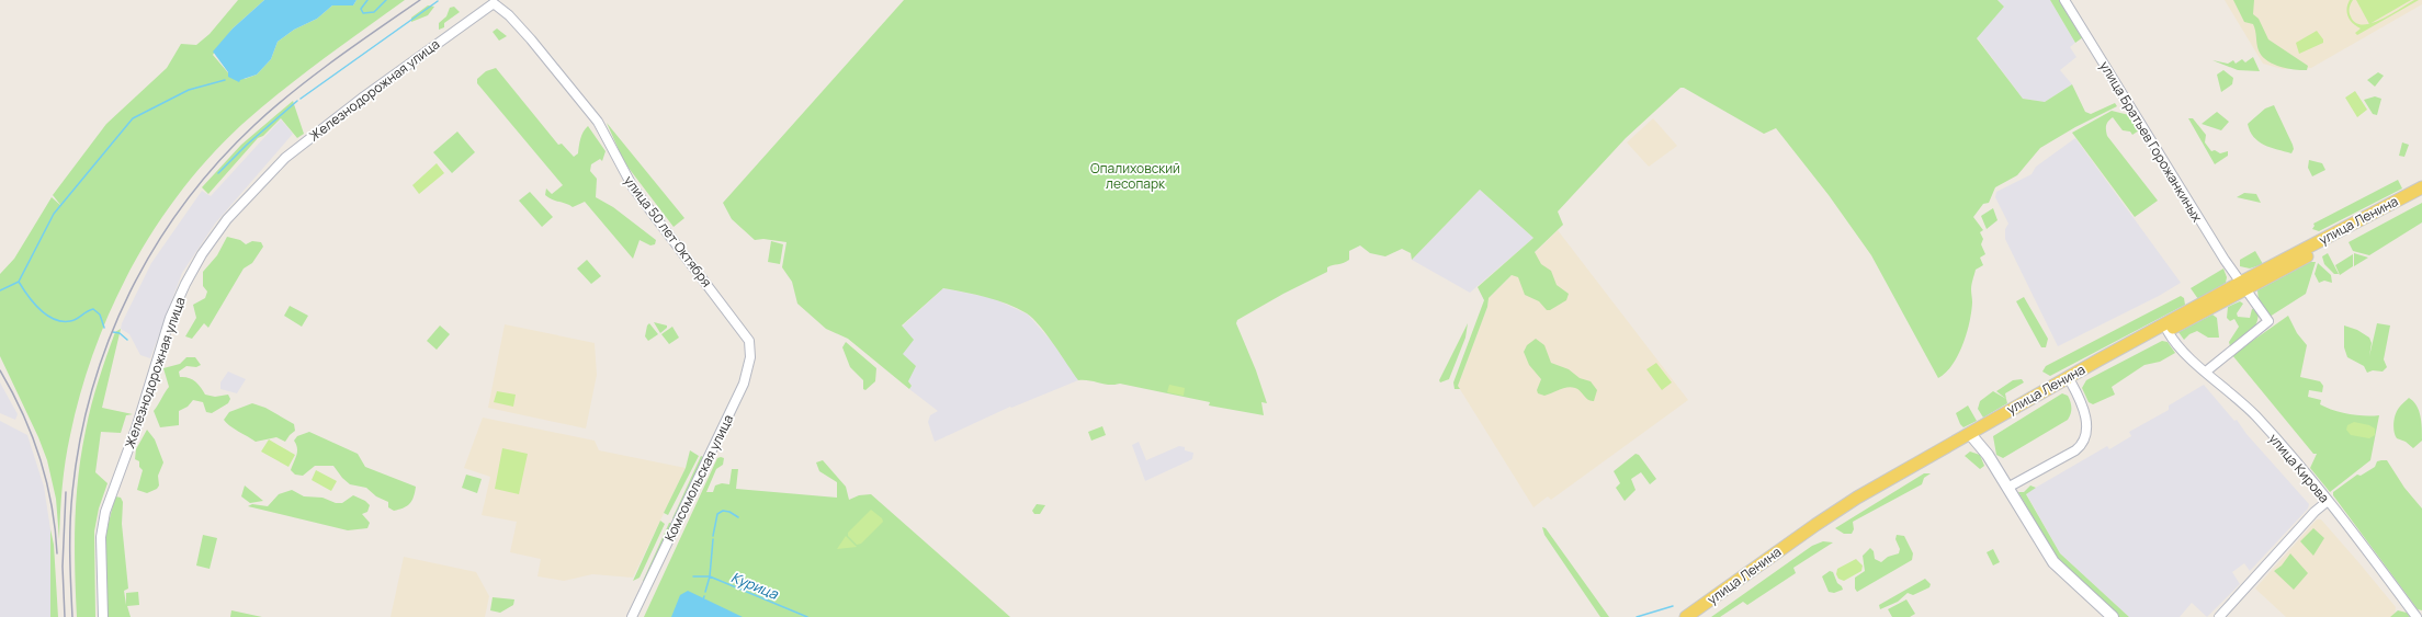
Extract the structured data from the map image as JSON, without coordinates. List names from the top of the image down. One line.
{"streets":{"main road":["улица Ленина"],"street":["Железнодорожная улица","улица Братьев Горожанкиных","улица 50 лет Октября","улица Кирова","Комсомольская улица"]},"crossings":[["Железнодорожная улица","улица 50 лет Октября"],["улица Братьев Горожанкиных","улица Ленина"],["улица Братьев Горожанкиных","улица Кирова"],["улица Ленина","улица Кирова"],["улица 50 лет Октября","Комсомольская улица"]],"water":["Курица"],"parks":["Опалиховский лесопарк"]}
